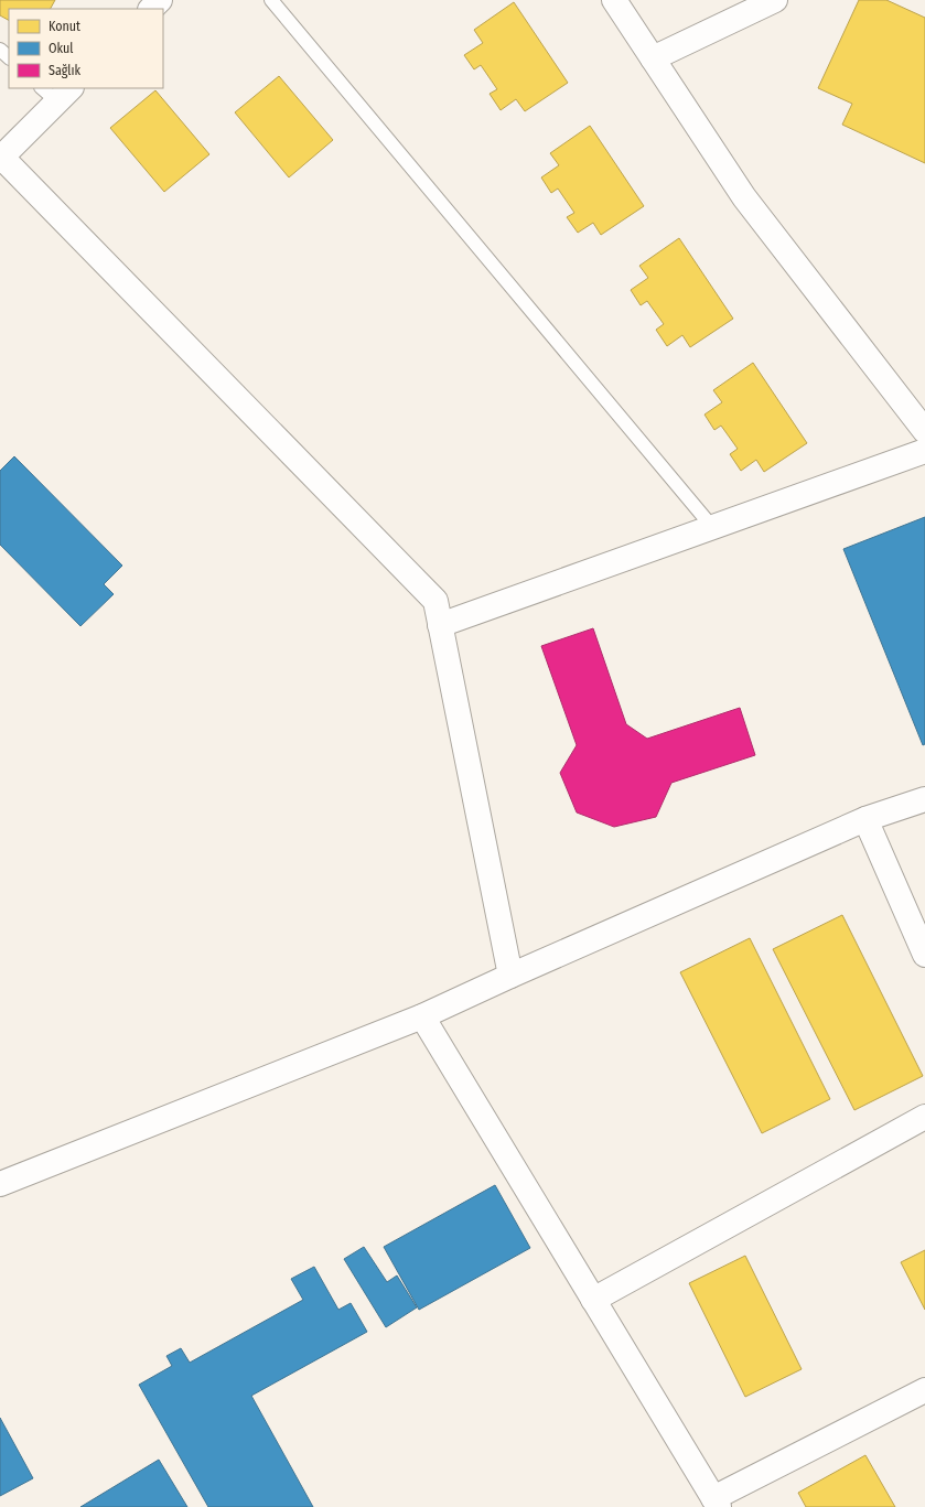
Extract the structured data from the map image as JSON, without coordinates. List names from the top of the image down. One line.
{"legend":["Konut","Okul","Sağlık"]}
